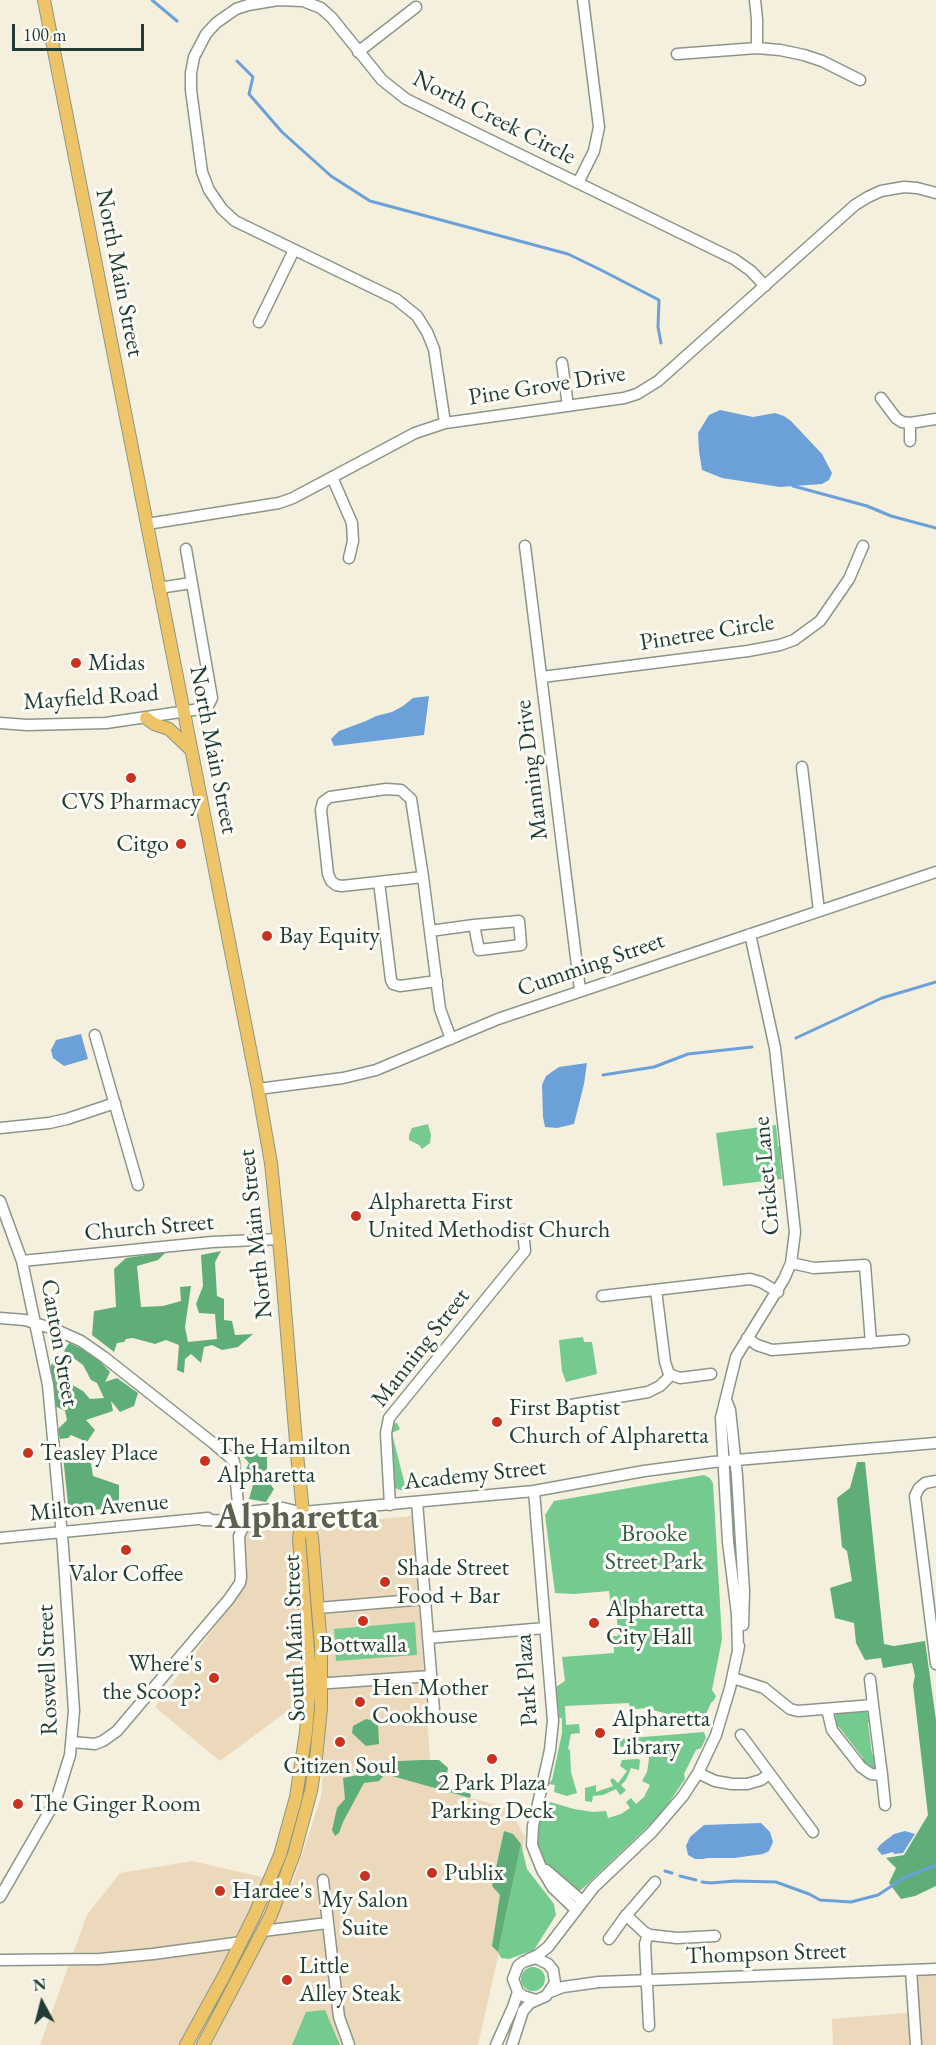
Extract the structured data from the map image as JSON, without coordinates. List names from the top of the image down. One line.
{"streets":{"main road":["North Main Street","South Main Street"],"street":["North Creek Circle","Pine Grove Drive","Pinetree Circle","Mayfield Road","Manning Drive","Cumming Street","Cricket Lane","Church Street","Canton Street","Manning Street","Academy Street","Milton Avenue","Roswell Street","Park Plaza","Thompson Street"]},"crossings":[["North Creek Circle","Pine Grove Drive"],["North Main Street","Pine Grove Drive"],["North Main Street","Mayfield Road"],["North Main Street","Cumming Street"],["North Main Street","Church Street"],["North Main Street","Academy Street"],["North Main Street","Milton Avenue"],["North Main Street","South Main Street"],["Pinetree Circle","Manning Drive"],["Manning Drive","Cumming Street"],["Cumming Street","Cricket Lane"],["Cricket Lane","Academy Street"],["Church Street","Canton Street"],["Canton Street","Milton Avenue"],["Canton Street","Roswell Street"],["Manning Street","Academy Street"],["Academy Street","Milton Avenue"],["Academy Street","South Main Street"],["Academy Street","Park Plaza"],["Milton Avenue","South Main Street"],["Milton Avenue","Roswell Street"]],"districts":["Alpharetta"],"parks":["Brooke Street Park"],"places":["Midas","CVS Pharmacy","Citgo","Bay Equity","Alpharetta First United Methodist Church","First Baptist Church of Alpharetta","Teasley Place","The Hamilton Alpharetta","Valor Coffee","Shade Street Food + Bar","Bottwalla","Alpharetta City Hall","Where's the Scoop?","Hen Mother Cookhouse","Alpharetta Library","Citizen Soul","2 Park Plaza Parking Deck","The Ginger Room","Publix","My Salon Suite","Hardee's","Little Alley Steak"],"scale_bar":"100 m","north":"top"}
